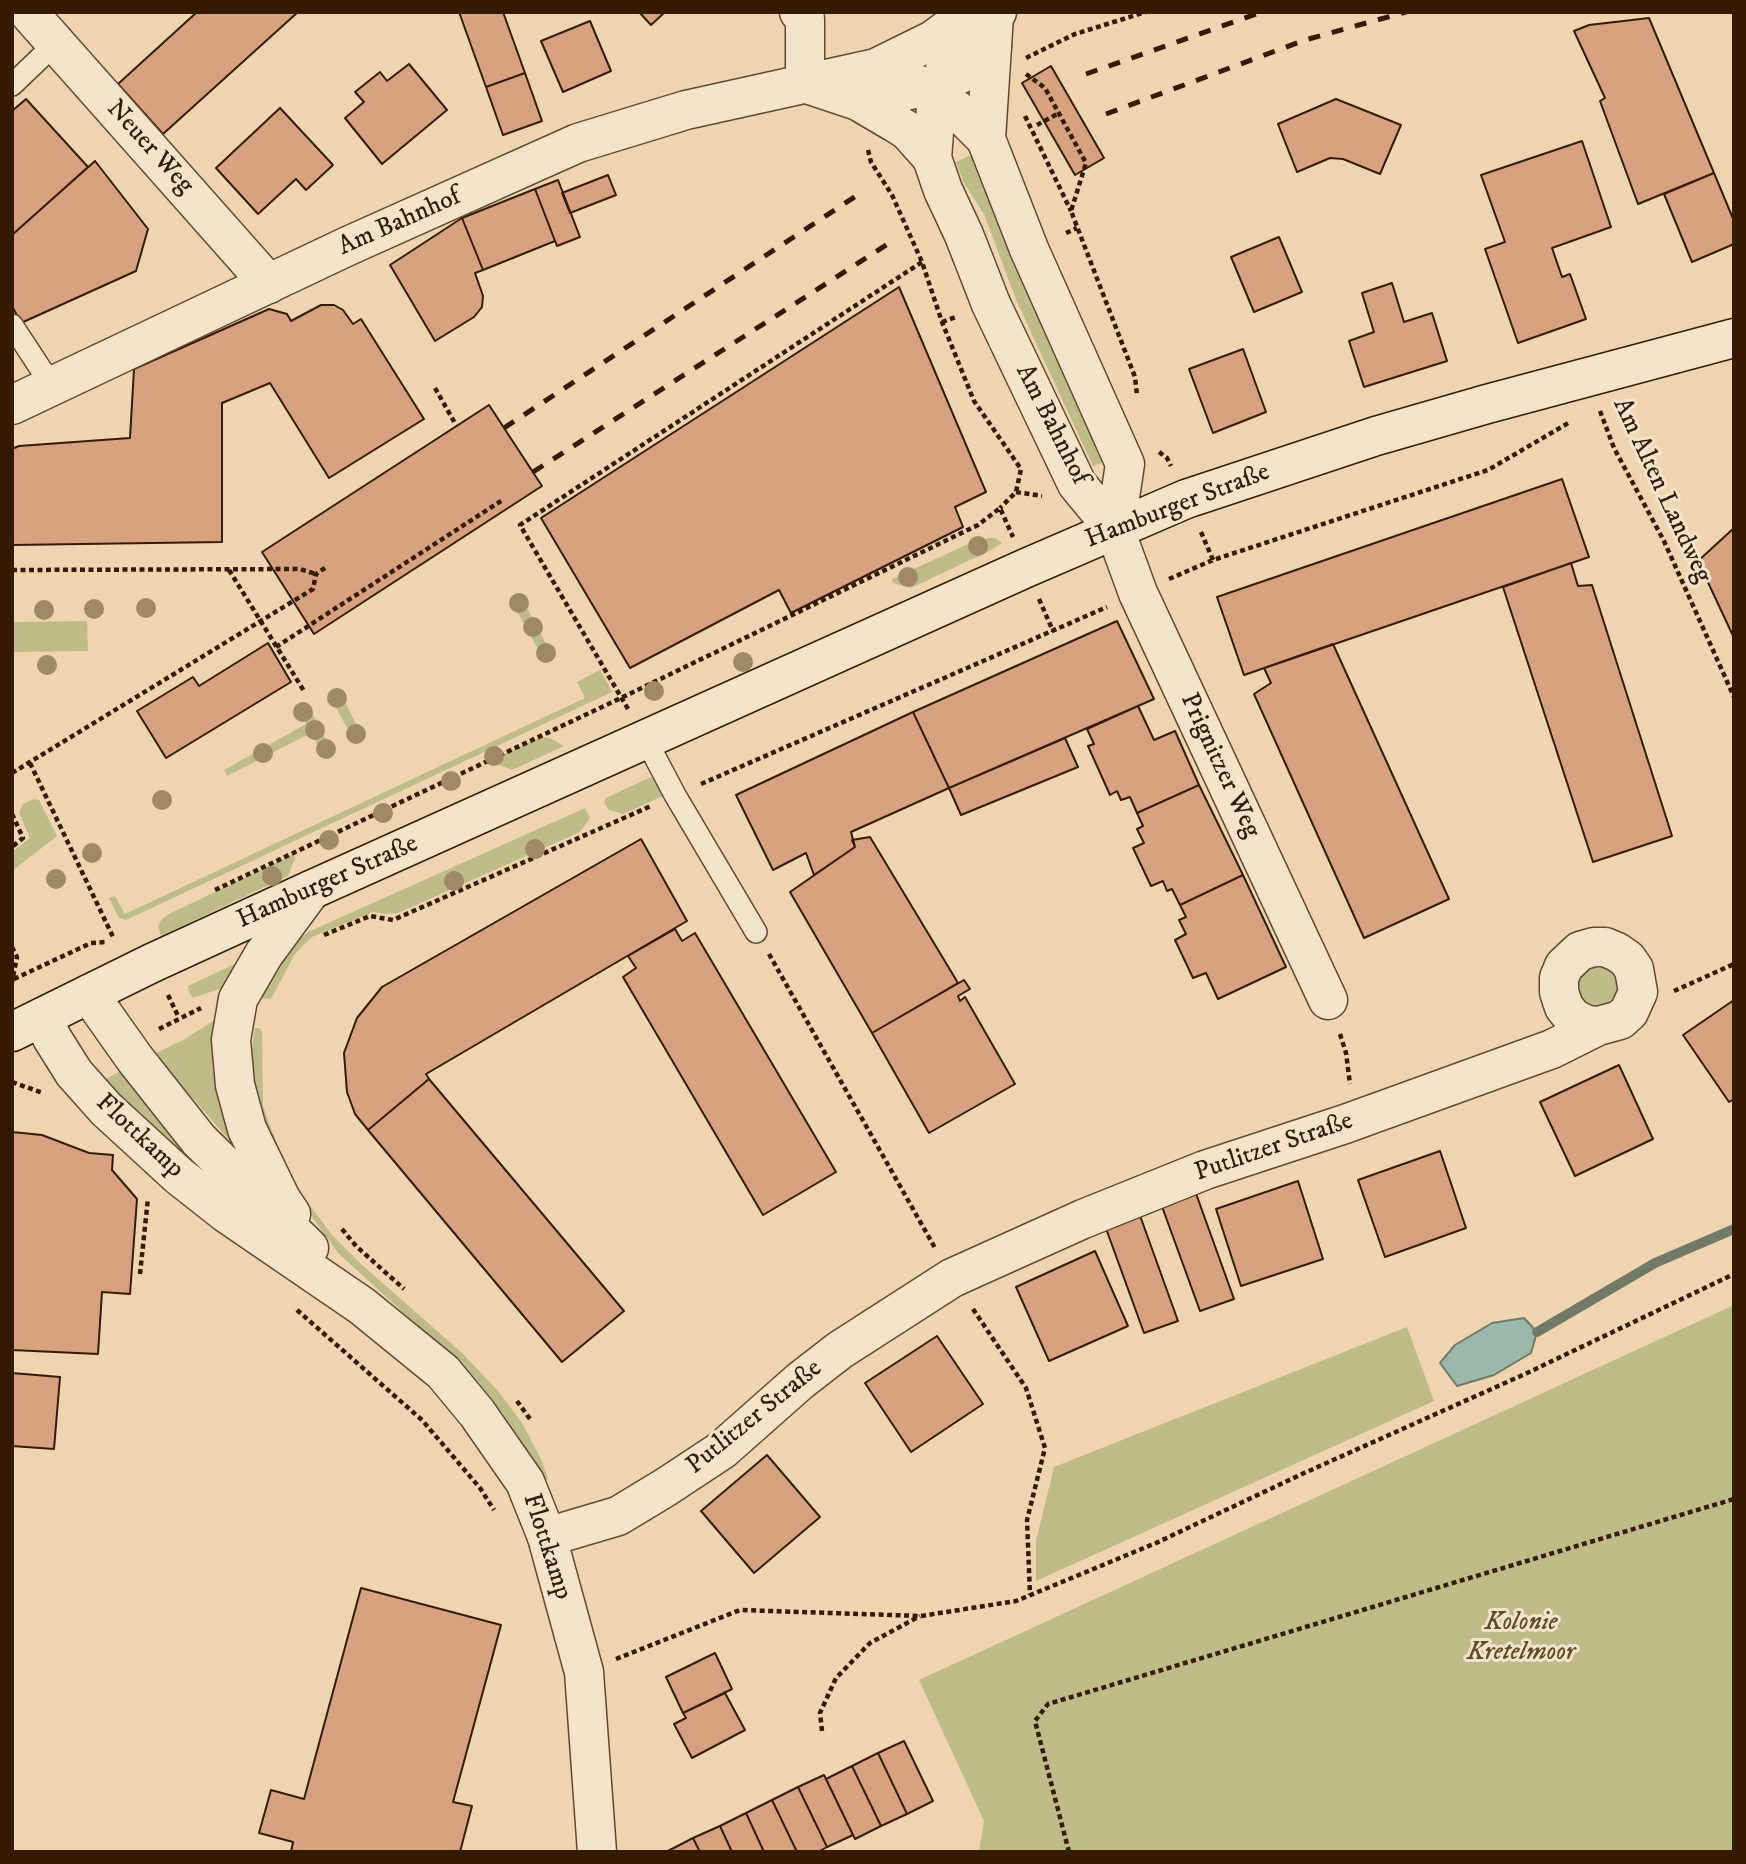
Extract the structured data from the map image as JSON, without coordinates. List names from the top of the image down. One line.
{"streets":{"street":["Neuer Weg","Am Bahnhof","Hamburger Straße","Prignitzer Weg","Flottkamp","Putlitzer Straße"],"path":["Am Alten Landweg"]},"crossings":[["Neuer Weg","Am Bahnhof"],["Am Bahnhof","Hamburger Straße"],["Am Bahnhof","Prignitzer Weg"],["Hamburger Straße","Prignitzer Weg"],["Hamburger Straße","Flottkamp"],["Flottkamp","Putlitzer Straße"]],"parks":["Kolonie Kretelmoor"]}
